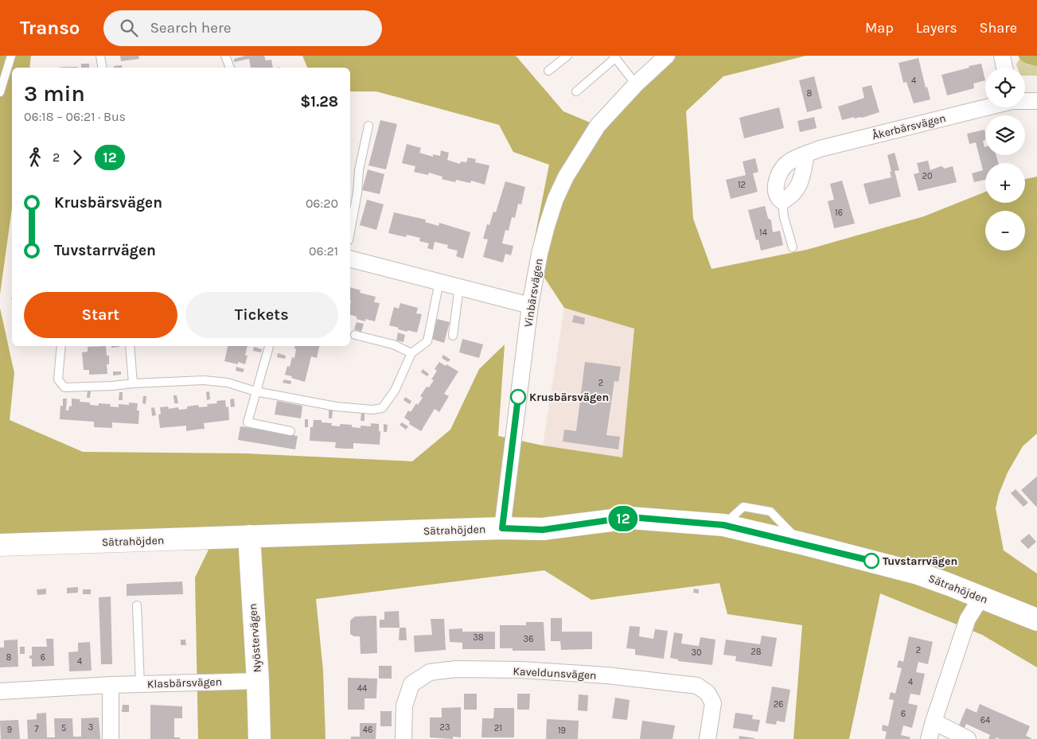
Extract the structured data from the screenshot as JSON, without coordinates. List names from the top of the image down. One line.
{"streets":{"street":["Åkerbärsvägen","Vinbärsvägen","Sätrahöjden","Nyöstervägen","Kaveldunsvägen","Klasbärsvägen"]},"crossings":[["Vinbärsvägen","Sätrahöjden"],["Sätrahöjden","Nyöstervägen"],["Nyöstervägen","Klasbärsvägen"]],"places":["Krusbärsvägen","Tuvstarrvägen"],"lines":["bus line 12"],"house_numbers":["4","8","20","12","16","14","2","38","36","2","28","30","8","6","4","4","44","26","6","64","3","23","5","21","7","9","46","19"],"page":{"header":"Transo","search":"Search here","nav":["Map","Layers","Share"],"on_map":"12","map_buttons":["+","−"],"heading":["3 min","06:18 – 06:21 · Bus","$1.28"],"legs":["2","12"],"list":[{"name":"Krusbärsvägen","value":"06:20"},{"name":"Tuvstarrvägen","value":"06:21"}],"buttons":["Start","Tickets"]}}
